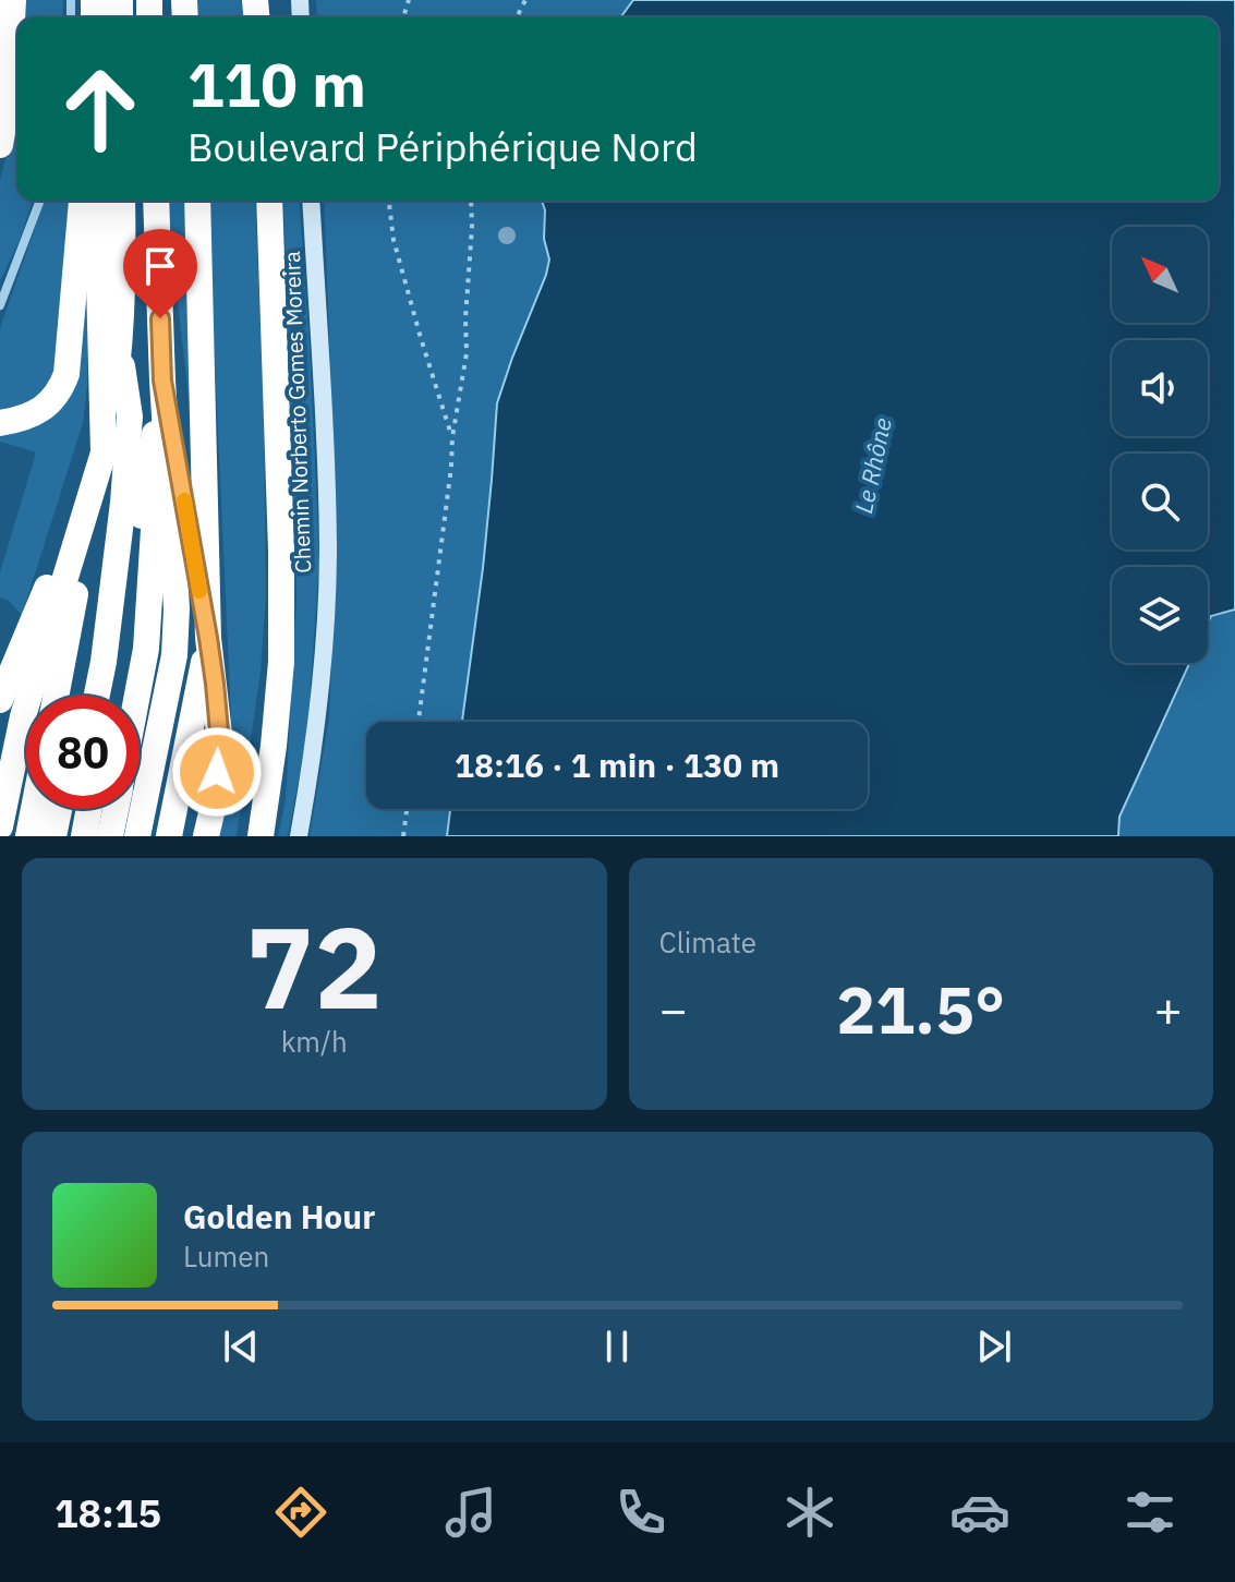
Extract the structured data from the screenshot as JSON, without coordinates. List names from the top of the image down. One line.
{"streets":{"main road":["Chemin Norberto Gomes Moreira"]},"water":["Le Rhône"],"north":"top left","page":{"turn":["110 m","Boulevard Périphérique Nord"],"limit":"80","trip":"18:16 · 1 min · 130 m","tile":[["72","km/h"],"Climate"],"heat":["−","21.5°","+"],"song":["Golden Hour","Lumen"],"tabs":"18:15"}}
